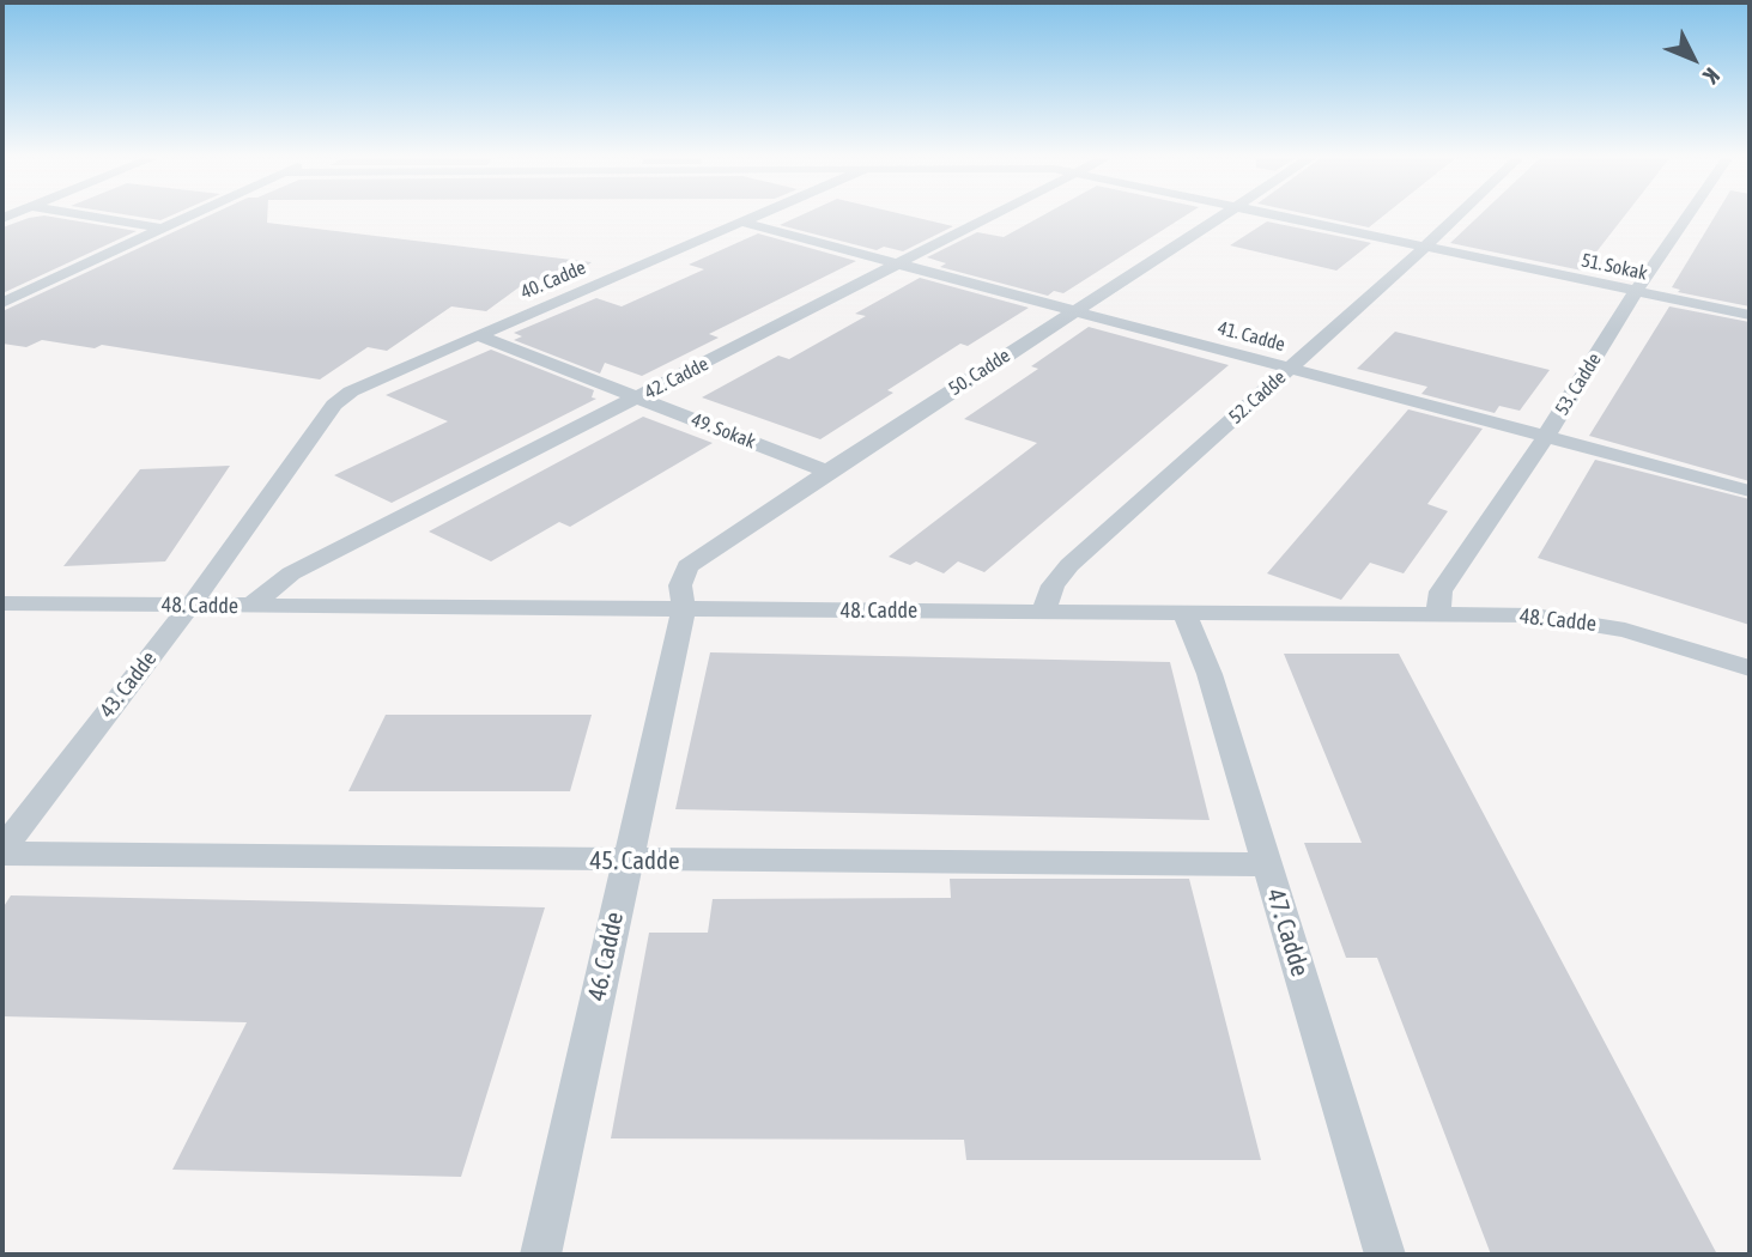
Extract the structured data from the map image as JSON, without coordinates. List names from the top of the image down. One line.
{"streets":{"street":["51. Sokak","40. Cadde","41. Cadde","50. Cadde","42. Cadde","53. Cadde","52. Cadde","49. Sokak","48. Cadde","43. Cadde","45. Cadde","47. Cadde","46. Cadde"]},"crossings":[["51. Sokak","53. Cadde"],["51. Sokak","52. Cadde"],["40. Cadde","41. Cadde"],["40. Cadde","49. Sokak"],["40. Cadde","43. Cadde"],["41. Cadde","50. Cadde"],["41. Cadde","42. Cadde"],["41. Cadde","53. Cadde"],["41. Cadde","52. Cadde"],["50. Cadde","49. Sokak"],["50. Cadde","48. Cadde"],["50. Cadde","46. Cadde"],["42. Cadde","49. Sokak"],["42. Cadde","48. Cadde"],["53. Cadde","48. Cadde"],["52. Cadde","48. Cadde"],["48. Cadde","43. Cadde"],["48. Cadde","47. Cadde"],["48. Cadde","46. Cadde"],["43. Cadde","45. Cadde"],["45. Cadde","47. Cadde"],["45. Cadde","46. Cadde"]],"north":"bottom right"}
